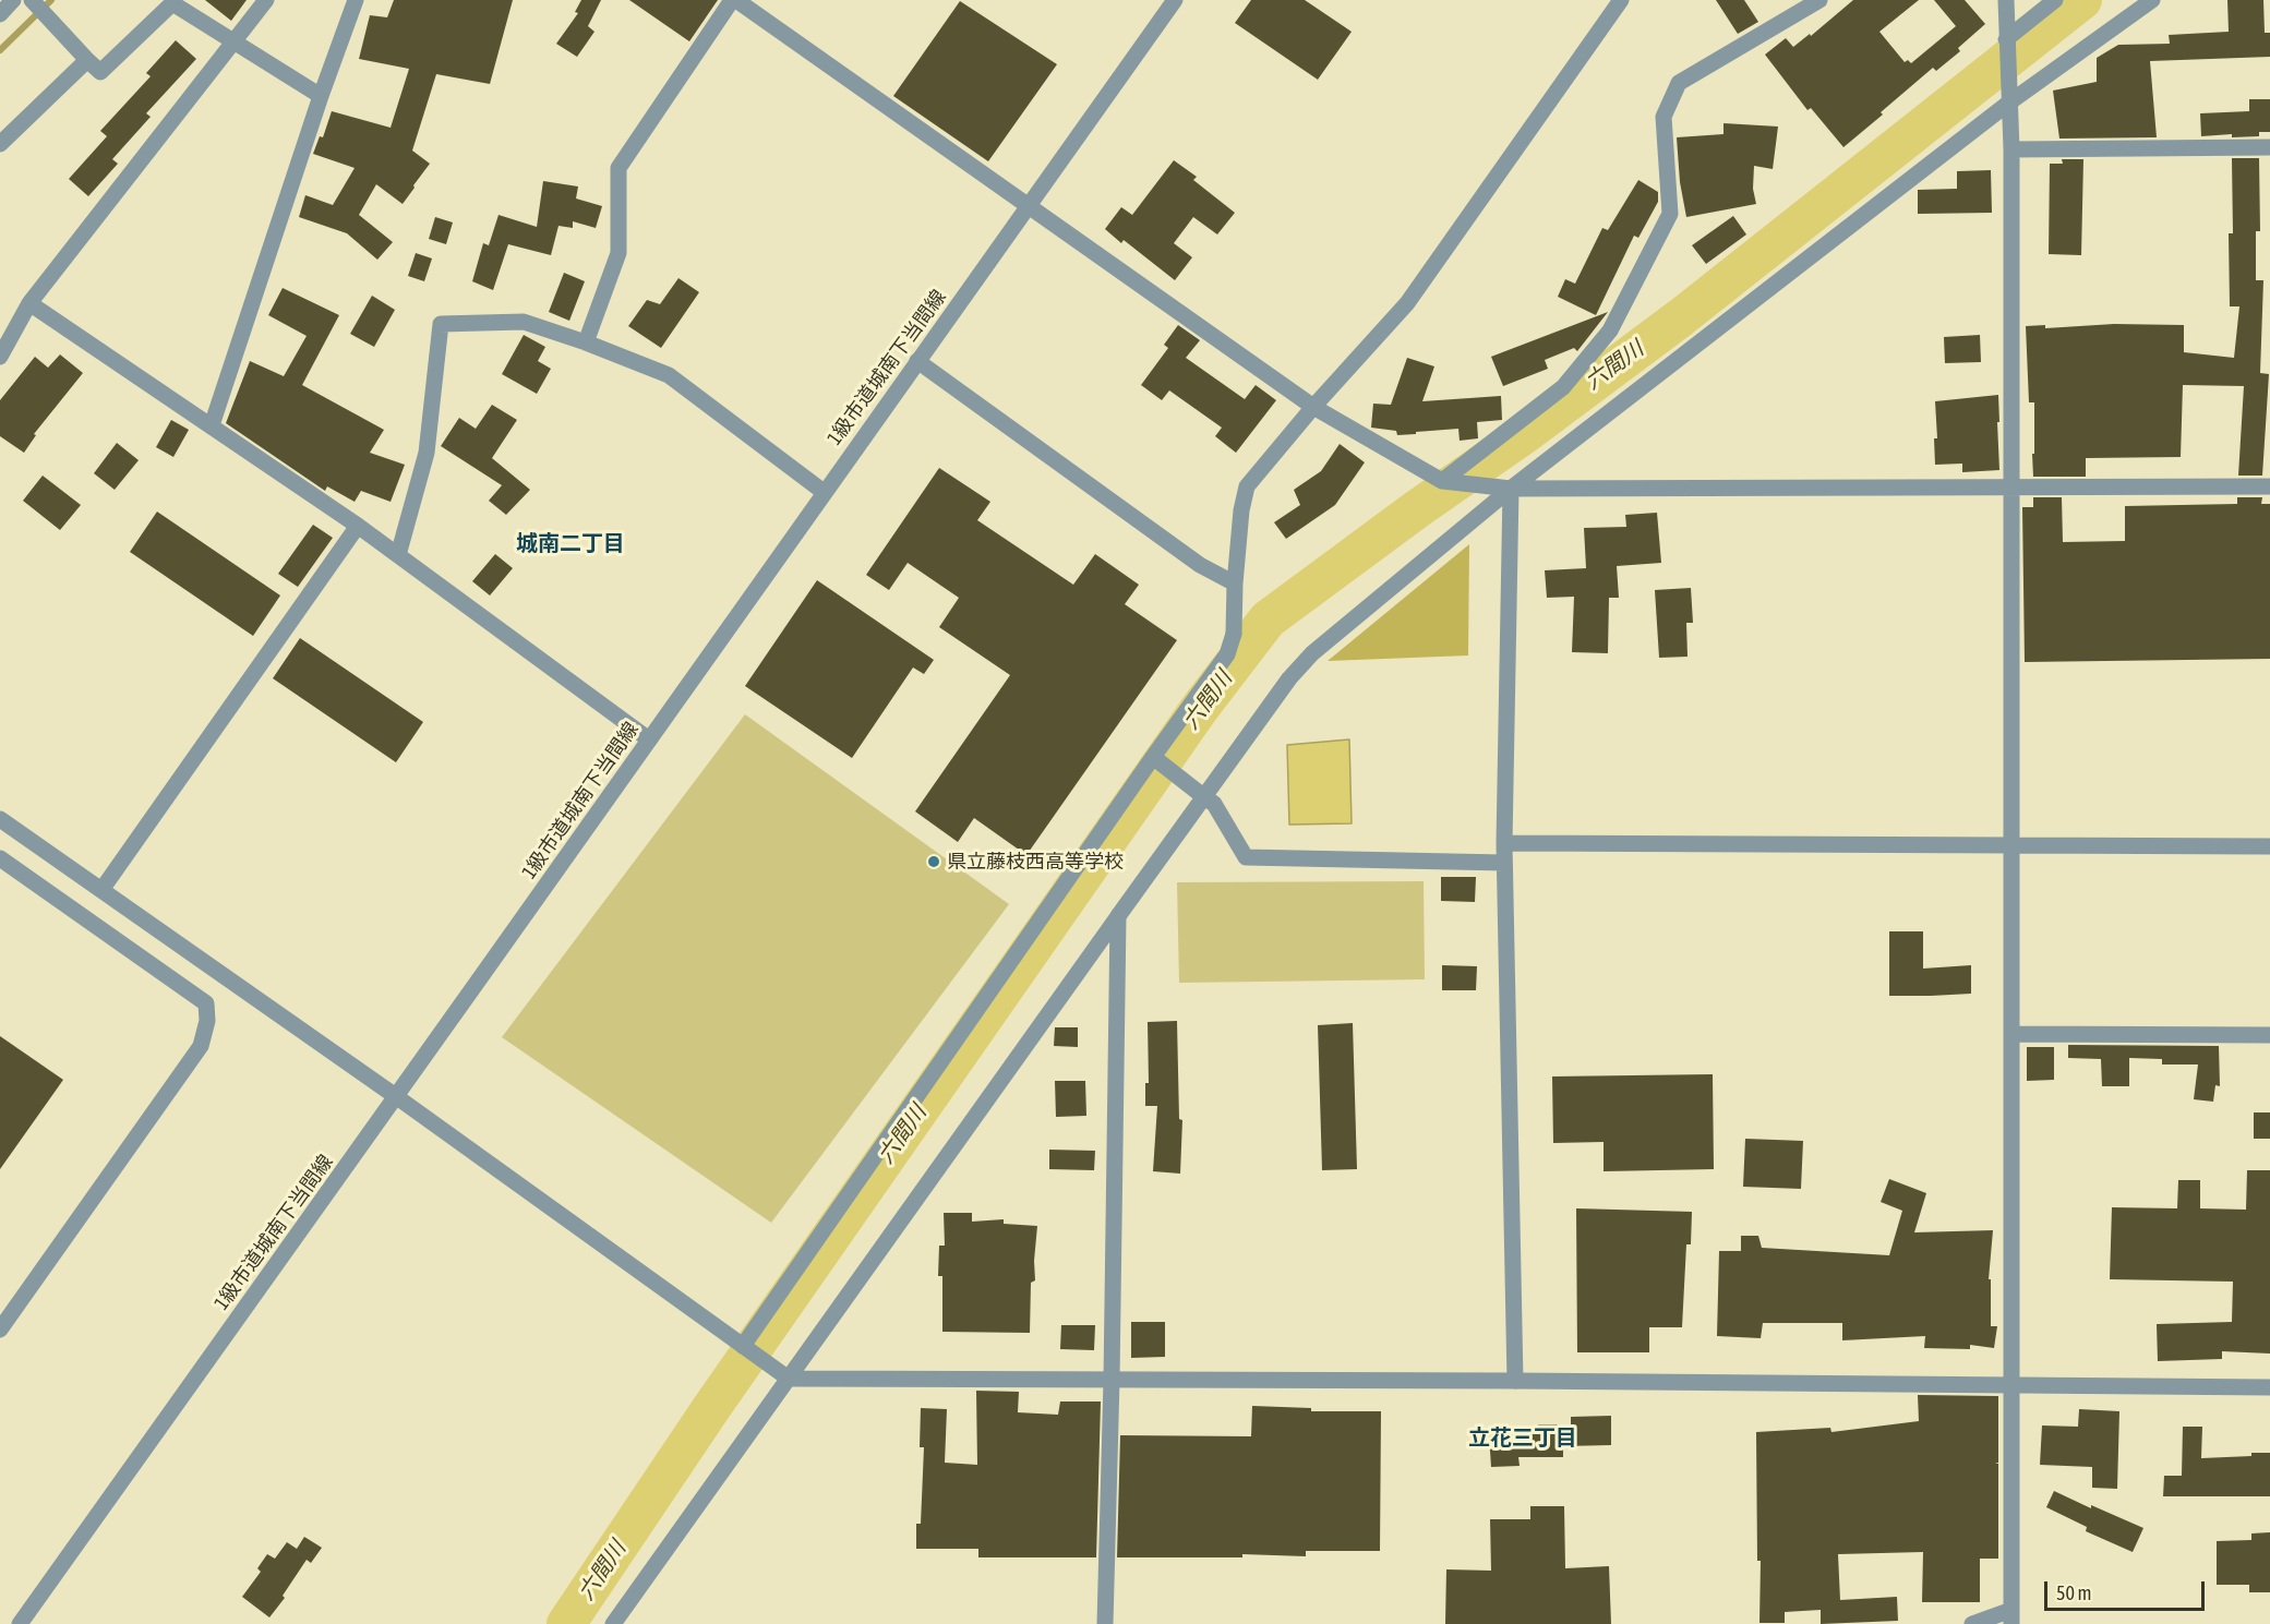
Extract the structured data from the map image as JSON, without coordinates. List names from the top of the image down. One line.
{"streets":{"street":["1級市道城南下当間線"]},"districts":["城南二丁目","立花三丁目"],"water":["六間川"],"places":["県立藤枝西高等学校"],"scale_bar":"50 m"}
